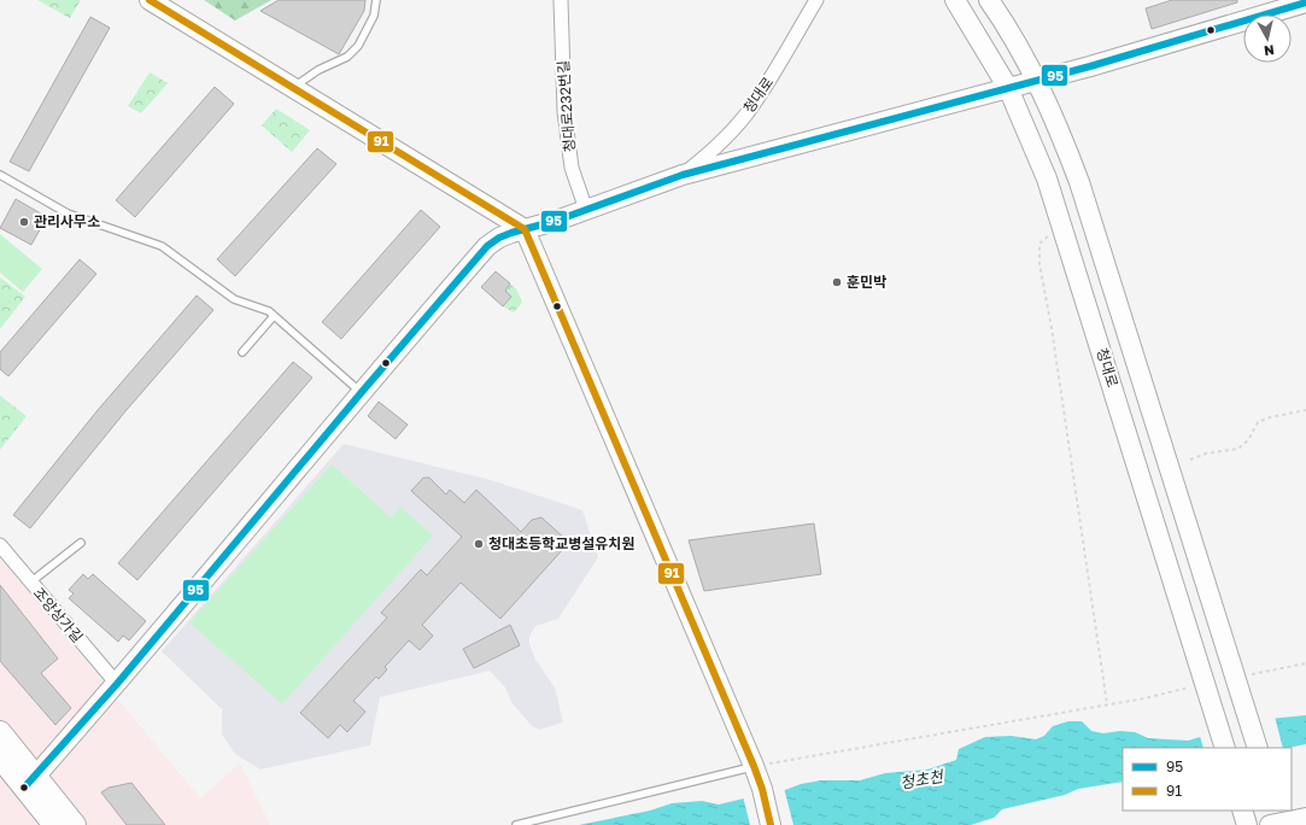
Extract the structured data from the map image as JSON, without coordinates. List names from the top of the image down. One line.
{"streets":{"street":["청대로","청대로232번길","조양상가길"]},"water":["청초천"],"places":["관리사무소","훈민박","청대초등학교병설유치원"],"lines":["transit line 91","transit line 95"],"legend":["95","91"],"north":"bottom"}
